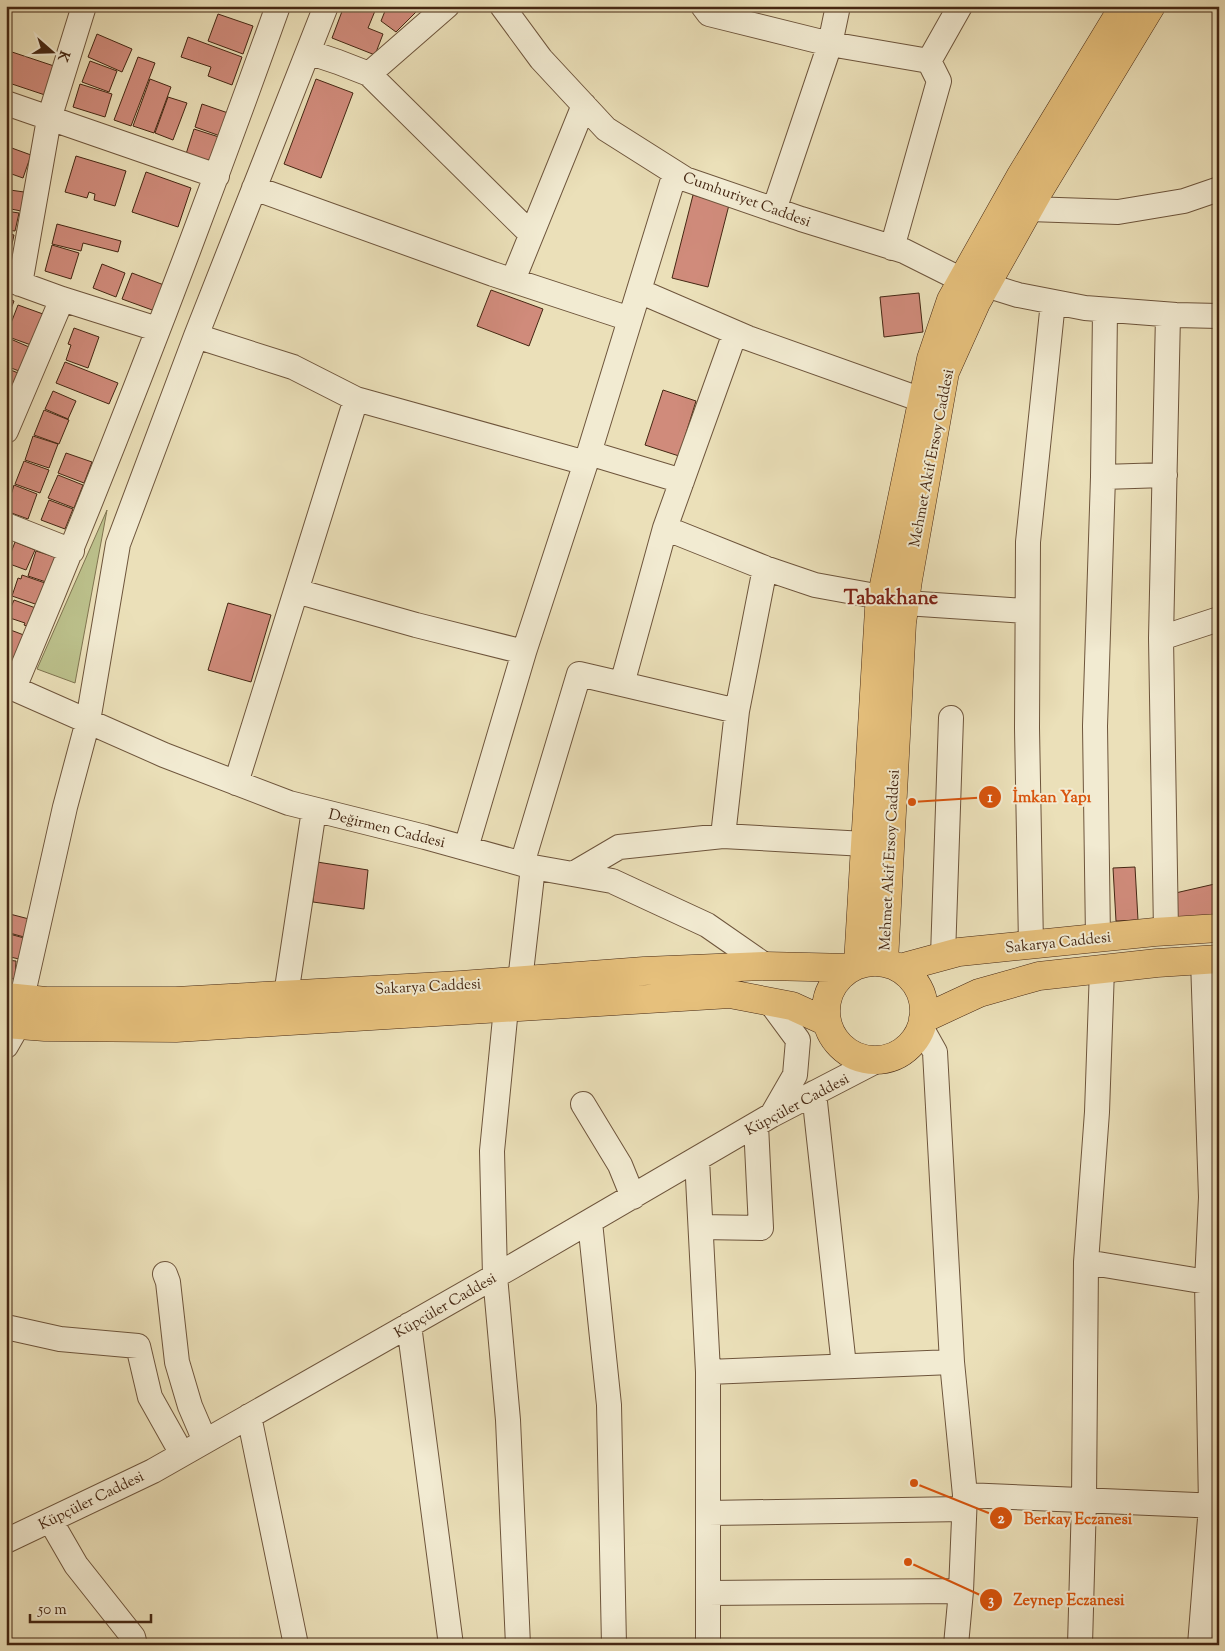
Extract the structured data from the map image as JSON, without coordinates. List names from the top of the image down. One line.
{"streets":{"main road":["Mehmet Akif Ersoy Caddesi","Sakarya Caddesi"],"street":["Cumhuriyet Caddesi","Değirmen Caddesi","Küpçüler Caddesi"]},"crossings":[["Cumhuriyet Caddesi","Mehmet Akif Ersoy Caddesi"],["Mehmet Akif Ersoy Caddesi","Sakarya Caddesi"],["Mehmet Akif Ersoy Caddesi","Küpçüler Caddesi"],["Değirmen Caddesi","Sakarya Caddesi"],["Sakarya Caddesi","Küpçüler Caddesi"]],"districts":["Tabakhane"],"places":["İmkan Yapı","Berkay Eczanesi","Zeynep Eczanesi"],"scale_bar":"50 m","north":"right"}
